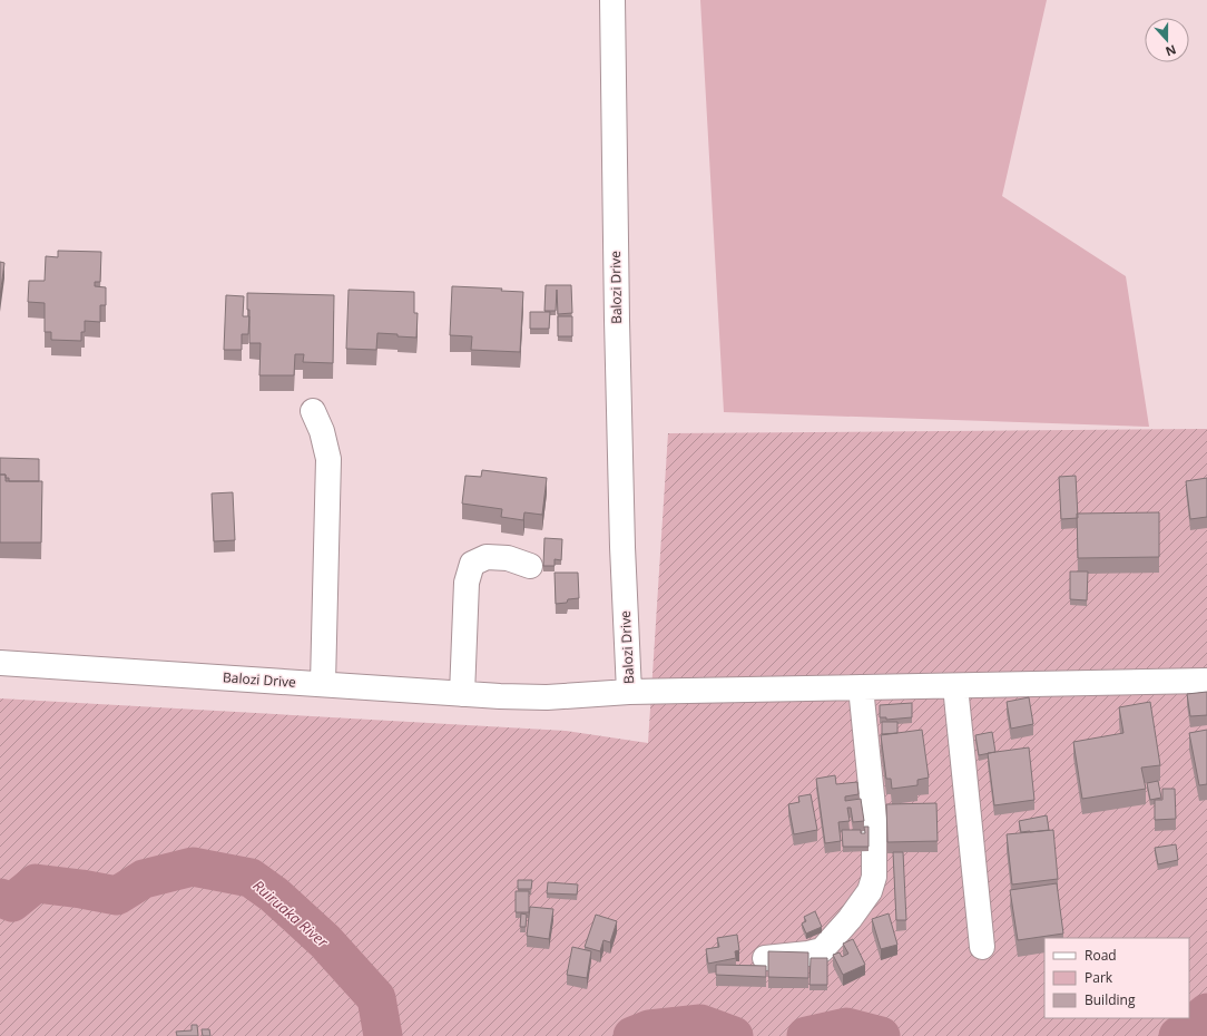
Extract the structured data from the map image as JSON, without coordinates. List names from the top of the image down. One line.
{"streets":{"street":["Balozi Drive"]},"water":["Ruiruaka River"],"legend":["Road","Park","Building"],"north":"bottom"}
